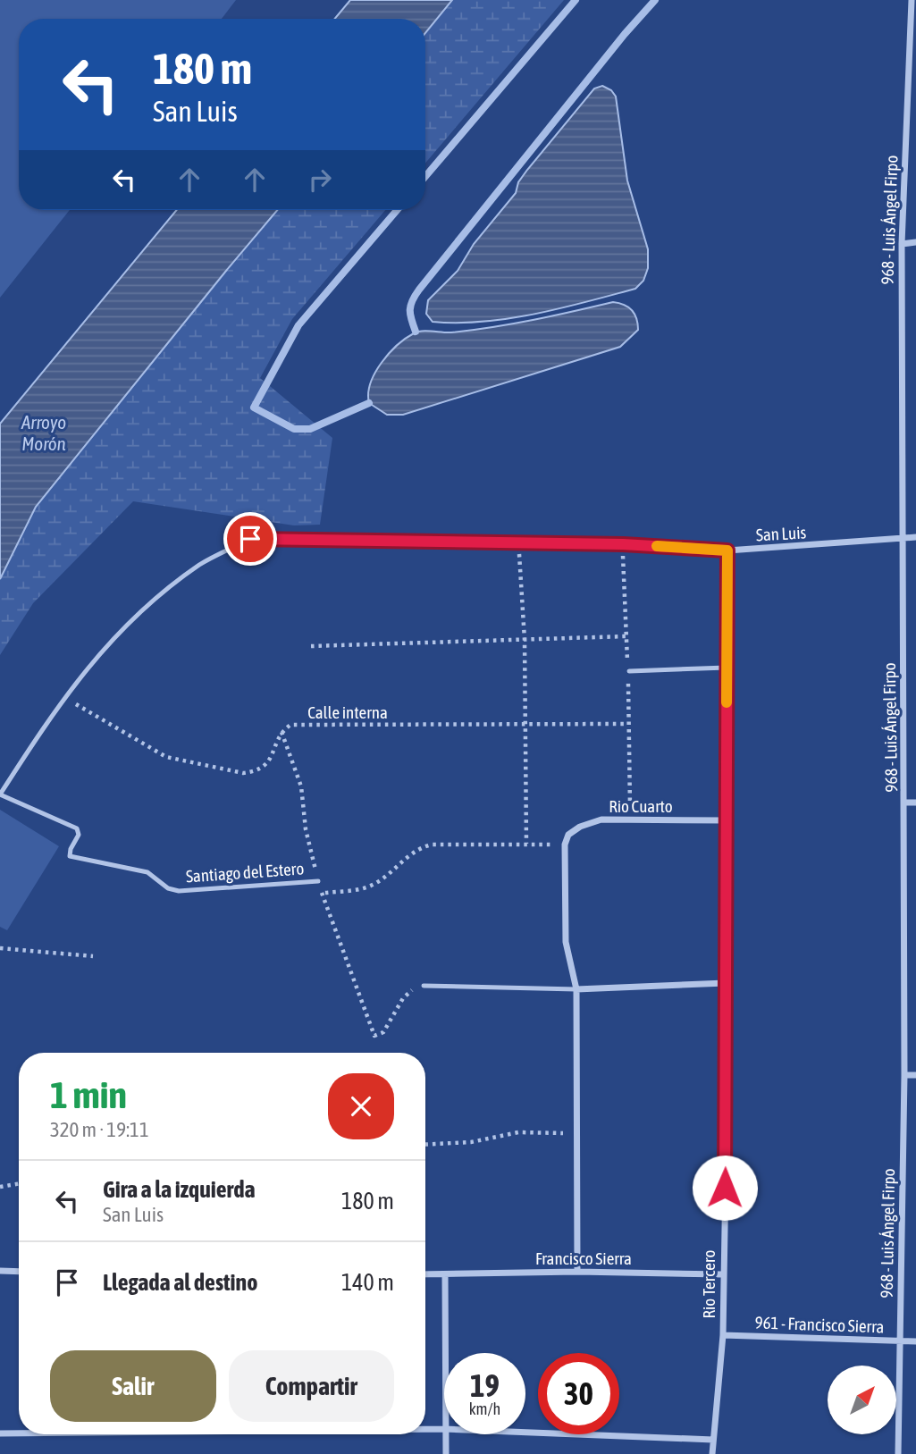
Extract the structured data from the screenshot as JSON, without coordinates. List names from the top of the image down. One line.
{"streets":{"street":["968 - Luis Ángel Firpo","San Luis","Rio Cuarto","Francisco Sierra","Rio Tercero","961 - Francisco Sierra"],"lane":["Santiago del Estero"],"path":["Calle interna"]},"crossings":[["968 - Luis Ángel Firpo","San Luis"],["968 - Luis Ángel Firpo","961 - Francisco Sierra"],["San Luis","Rio Tercero"],["Rio Cuarto","Santiago del Estero"],["Rio Cuarto","Rio Tercero"],["Francisco Sierra","Rio Tercero"],["Rio Tercero","961 - Francisco Sierra"]],"water":["Arroyo Morón"],"north":"top right","page":{"turn":["180 m","San Luis"],"heading":["1 min","320 m · 19:11"],"list":[{"name":"Gira a la izquierda","note":"San Luis","value":"180 m"},{"name":"Llegada al destino","value":"140 m"}],"buttons":["Salir","Compartir"],"speed":"19 km/h","limit":"30"}}
